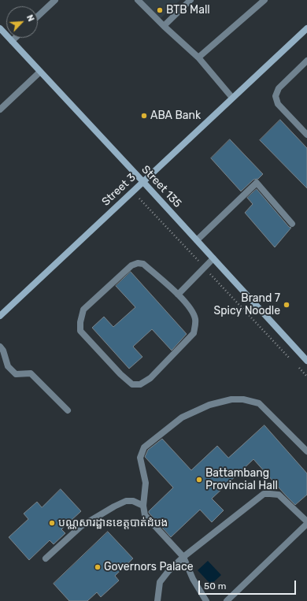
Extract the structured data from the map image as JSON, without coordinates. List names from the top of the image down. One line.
{"streets":{"main road":["Street 135","Street 3"]},"crossings":[["Street 135","Street 3"]],"places":["BTB Mall","ABA Bank","Brand 7 Spicy Noodle","Battambang Provincial Hall","បណ្ណសារដ្ឋានខេត្តបាត់ដំបង","Governors Palace"],"scale_bar":"50 m","north":"top right"}
